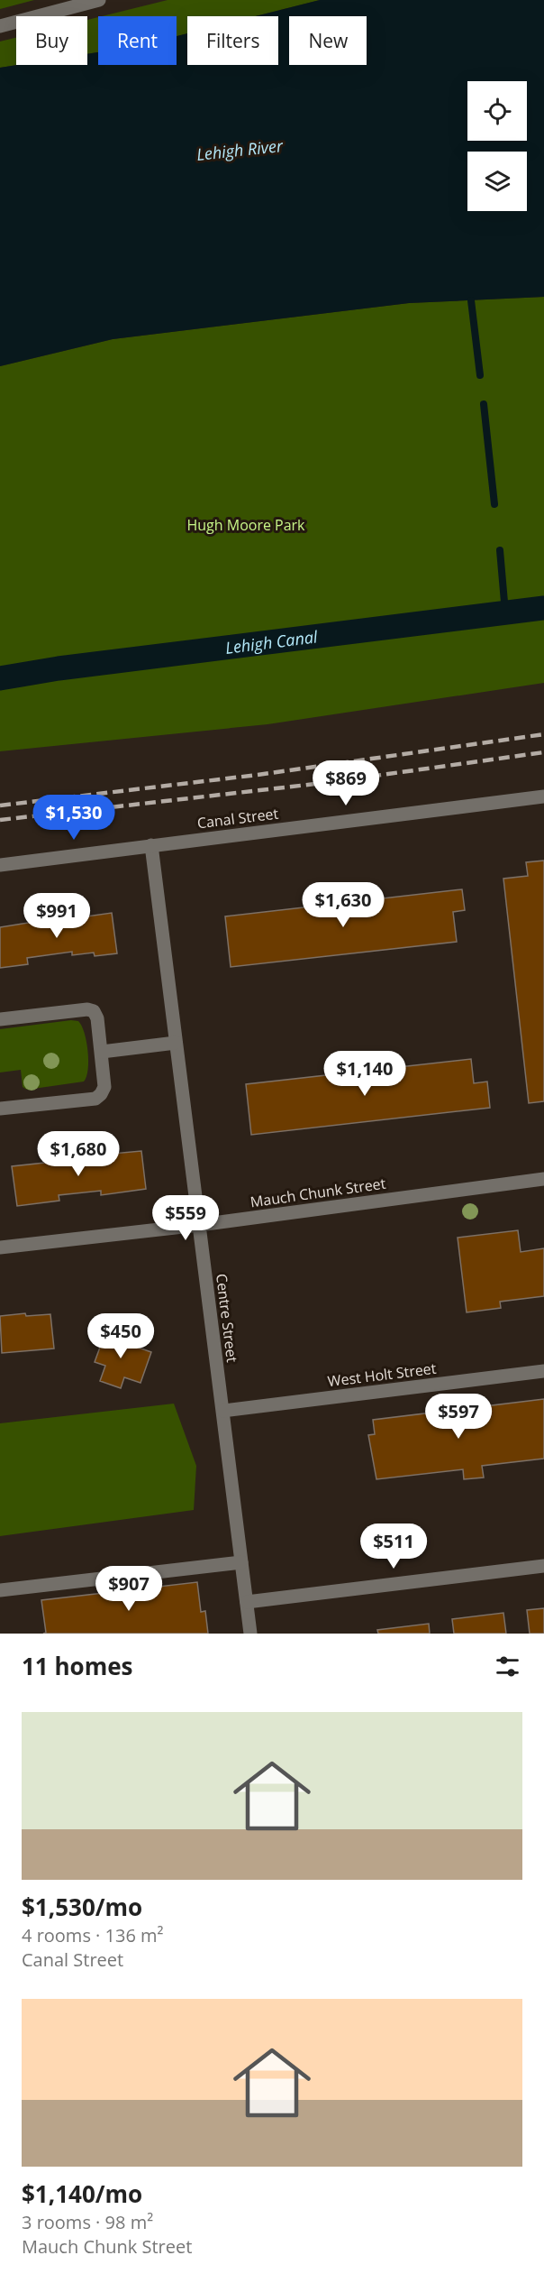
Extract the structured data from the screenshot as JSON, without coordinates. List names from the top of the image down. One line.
{"streets":{"street":["Canal Street","Mauch Chunk Street","Centre Street","West Holt Street"]},"crossings":[["Canal Street","Centre Street"],["Mauch Chunk Street","Centre Street"],["Centre Street","West Holt Street"]],"water":["Lehigh River","Lehigh Canal"],"parks":["Hugh Moore Park"],"page":{"chip":["Buy","Rent","Filters","New"],"price":["$869","$1,530","$1,630","$991","$1,140","$1,680","$559","$450","$597","$511","$907"],"heading":"11 homes","list":[{"name":"$1,530/mo","note":"4 rooms · 136 m² · Canal Street"},{"name":"$1,140/mo","note":"3 rooms · 98 m² · Mauch Chunk Street"}]}}
